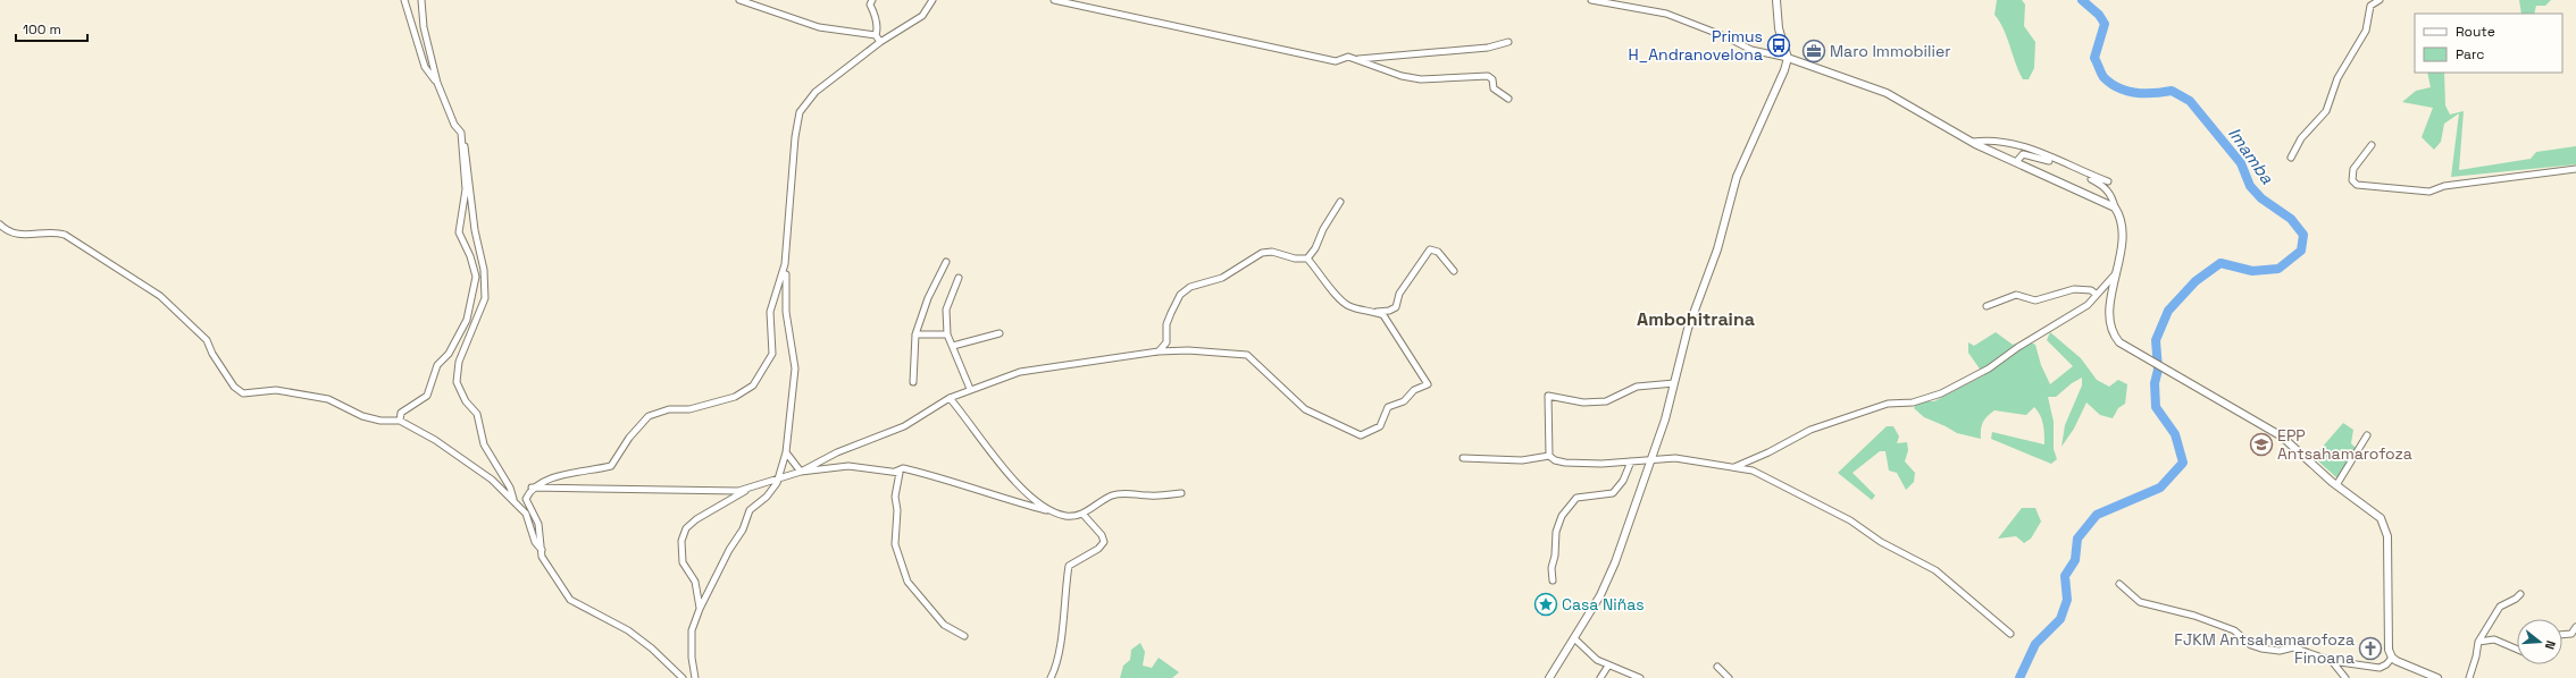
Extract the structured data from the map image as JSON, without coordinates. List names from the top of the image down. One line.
{"districts":["Ambohitraina"],"water":["Imamba"],"places":{"bus stop":["Primus H_Andranovelona"],"office":["Maro Immobilier"],"school or university":["EPP Antsahamarofoza"],"place":["Casa Niñas"],"church":["FJKM Antsahamarofoza Finoana"]},"legend":["Route","Parc"],"scale_bar":"100 m","north":"right"}
